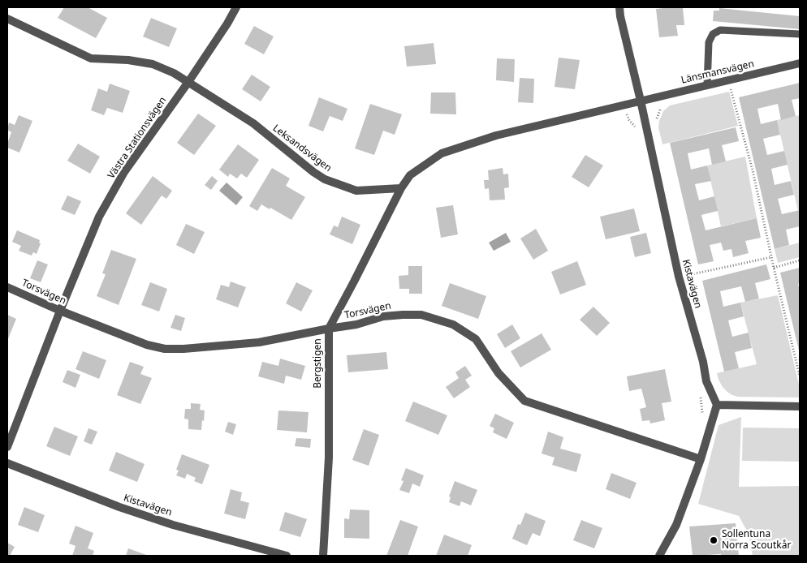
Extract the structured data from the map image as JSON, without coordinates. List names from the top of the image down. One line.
{"streets":{"street":["Länsmansvägen","Västra Stationsvägen","Leksandsvägen","Kistavägen","Torsvägen","Bergstigen"]},"crossings":[["Länsmansvägen","Kistavägen"],["Västra Stationsvägen","Leksandsvägen"],["Västra Stationsvägen","Torsvägen"],["Leksandsvägen","Bergstigen"],["Torsvägen","Bergstigen"]],"places":["Sollentuna Norra Scoutkår"]}
